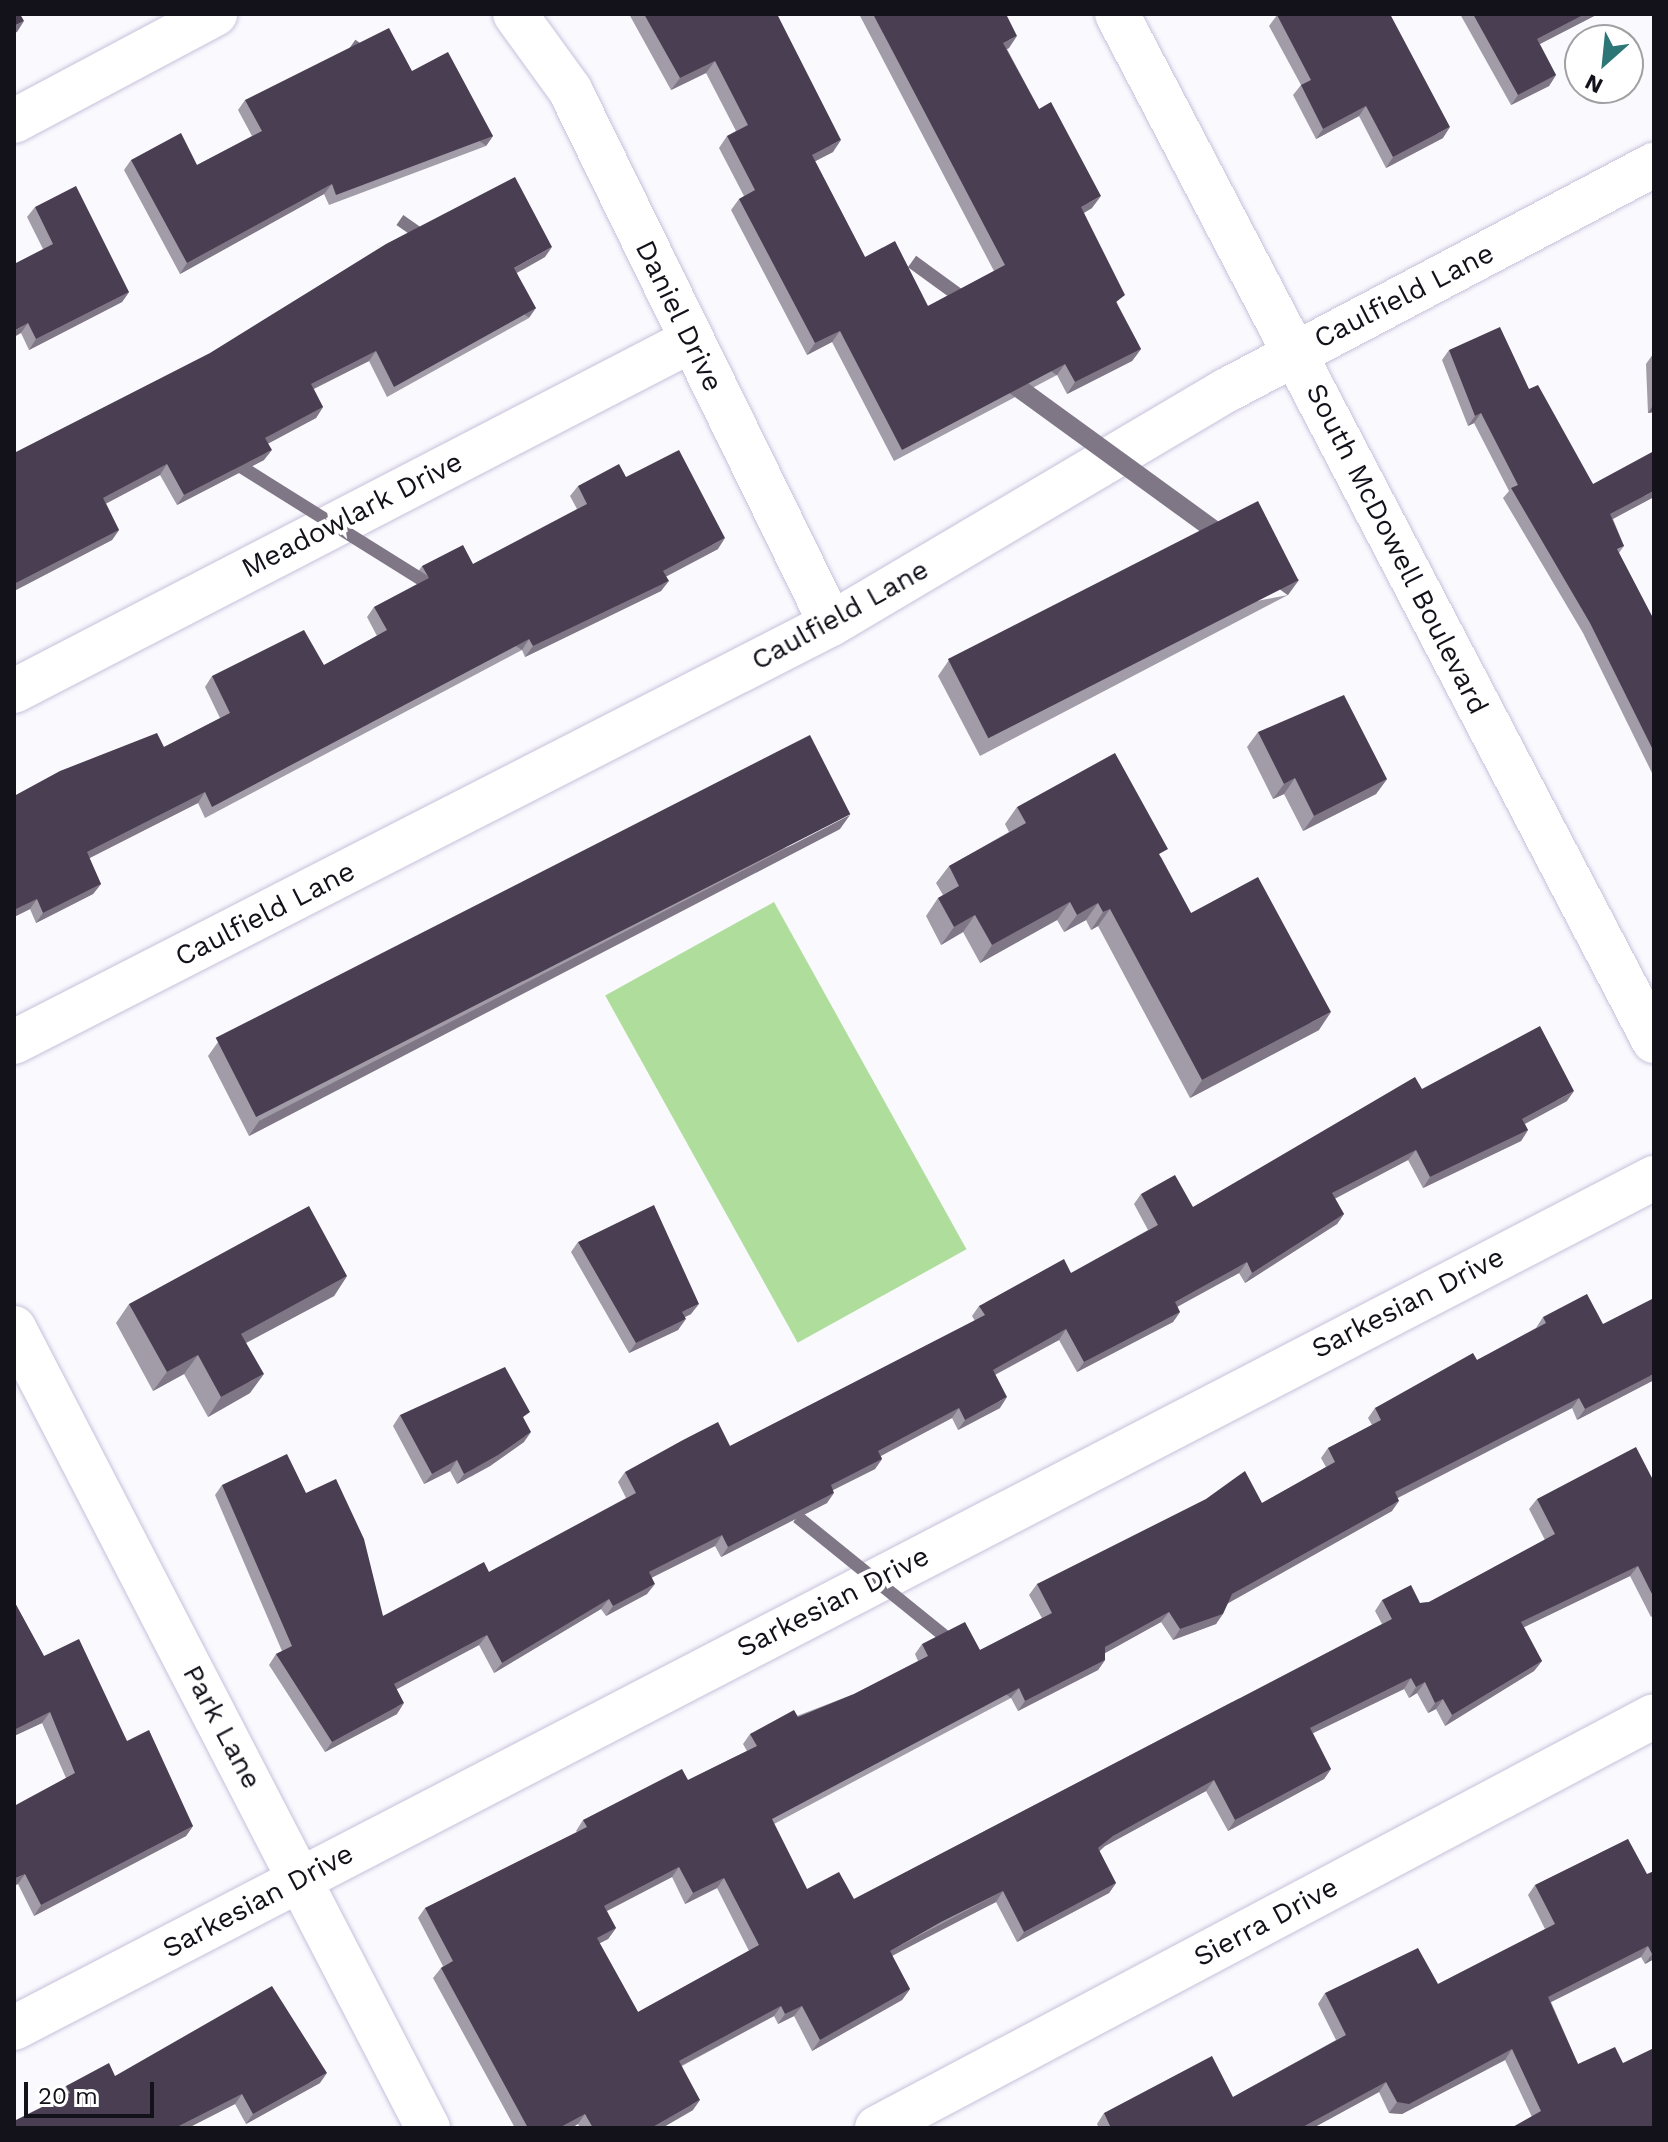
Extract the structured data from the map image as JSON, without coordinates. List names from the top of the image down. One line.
{"streets":{"street":["Caulfield Lane","Daniel Drive","Meadowlark Drive","South McDowell Boulevard","Sarkesian Drive","Park Lane","Sierra Drive"]},"crossings":[["Caulfield Lane","Daniel Drive"],["Caulfield Lane","South McDowell Boulevard"],["Daniel Drive","Meadowlark Drive"],["Sarkesian Drive","Park Lane"]],"scale_bar":"20 m","north":"bottom left"}
